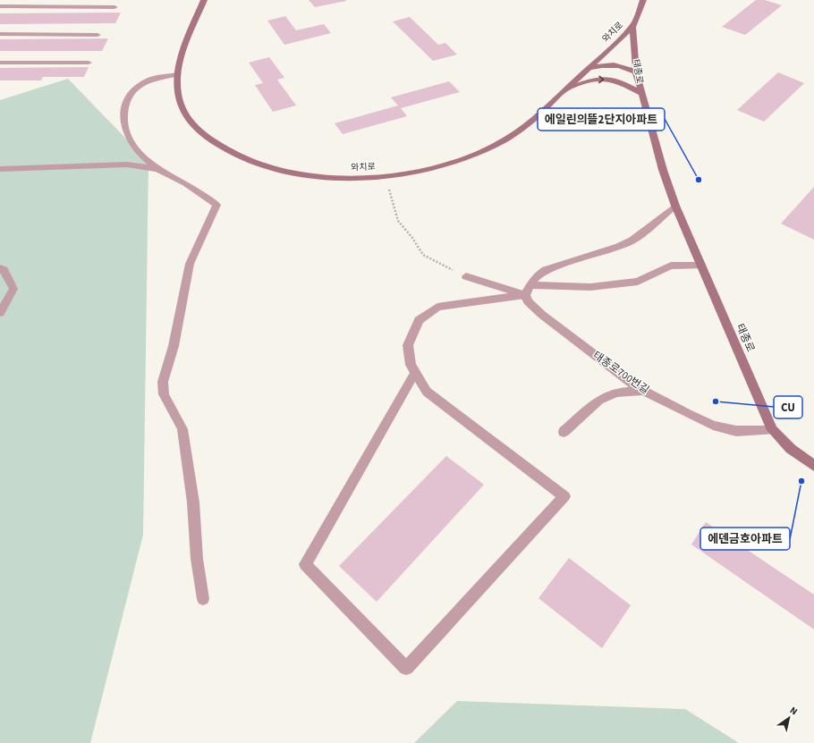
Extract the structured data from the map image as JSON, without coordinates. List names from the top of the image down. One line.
{"streets":{"main road":["와치로","태종로"],"street":["태종로700번길"]},"crossings":[["와치로","태종로"],["태종로","태종로700번길"]],"places":["에일린의뜰2단지아파트","CU","에덴금호아파트"],"north":"top right"}
